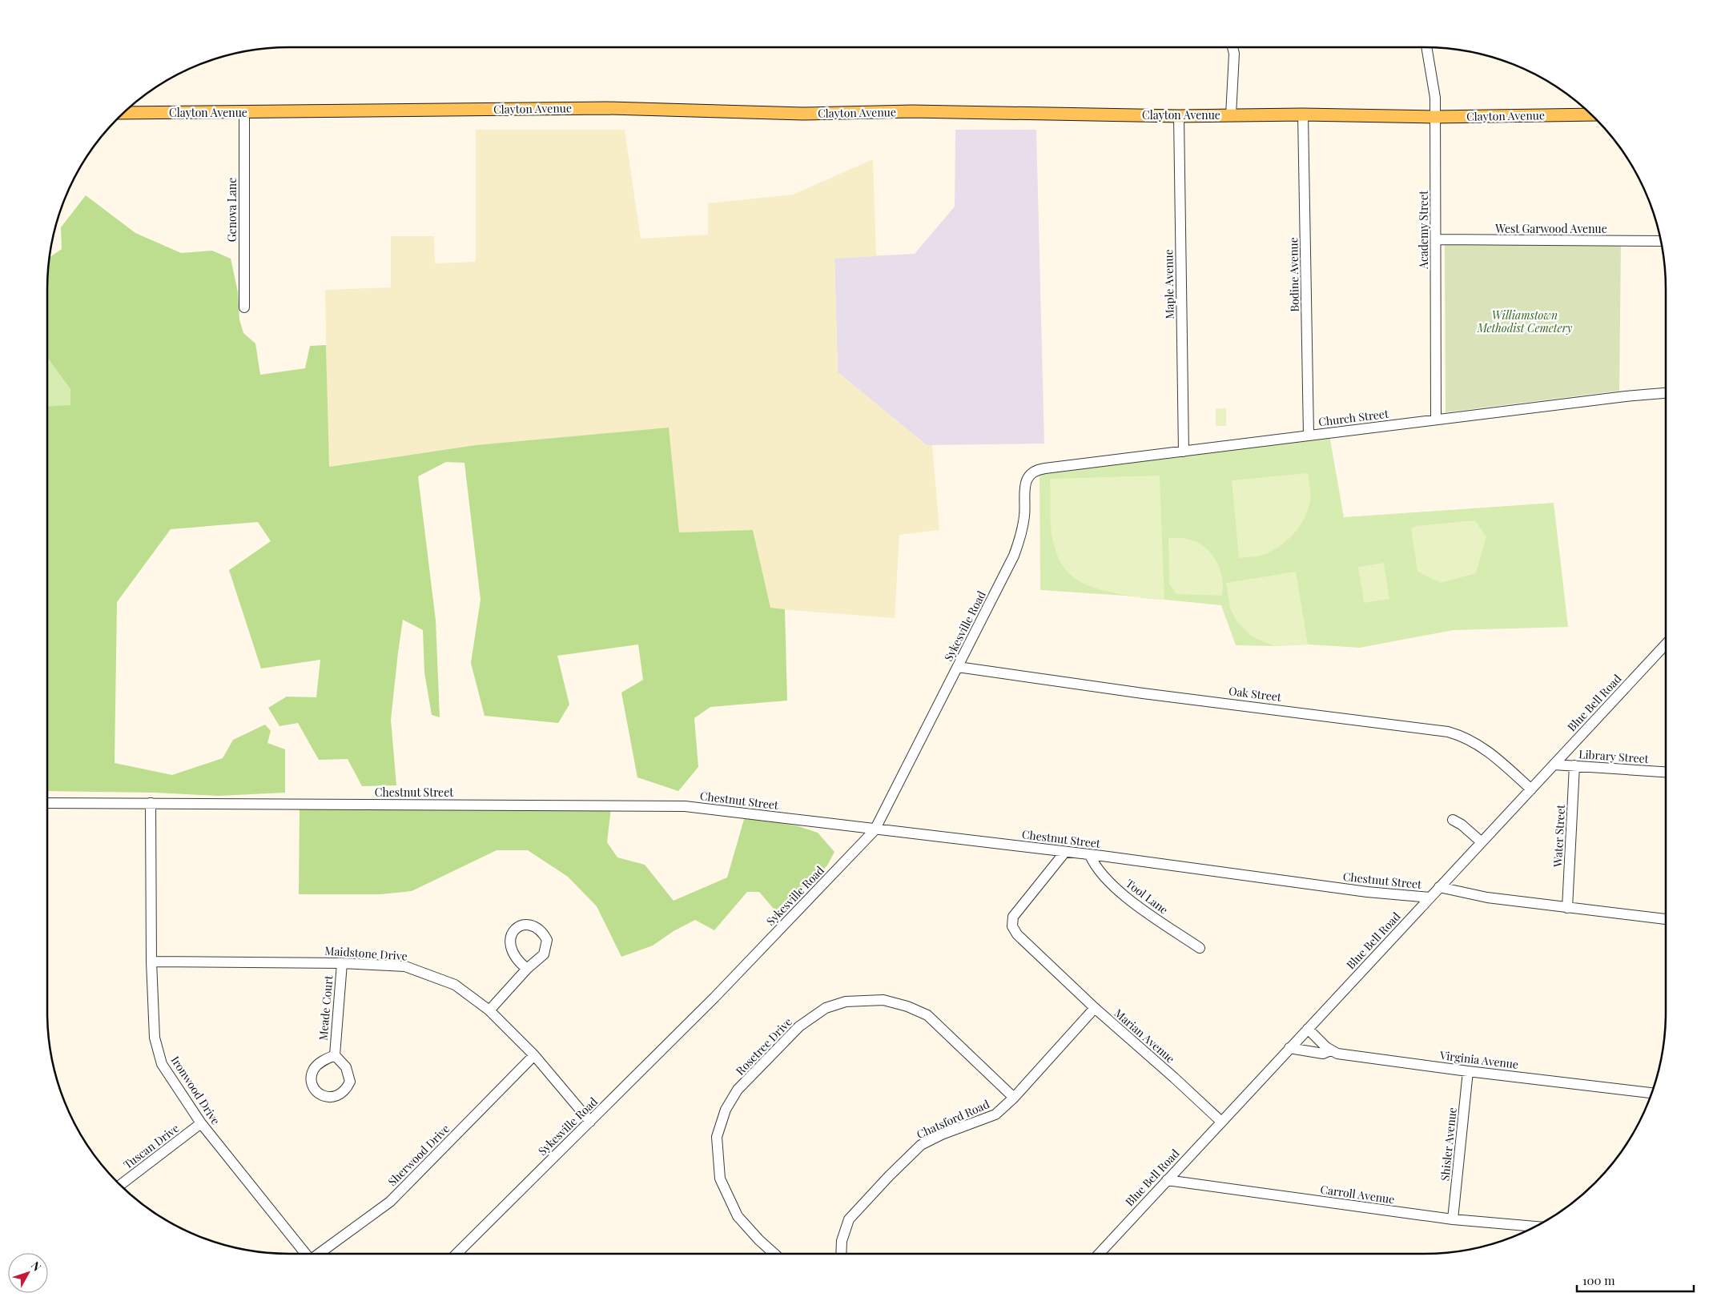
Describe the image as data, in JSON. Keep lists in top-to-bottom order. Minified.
{"streets":{"main road":["Clayton Avenue"],"street":["Genova Lane","West Garwood Avenue","Academy Street","Bodine Avenue","Maple Avenue","Church Street","Sykesville Road","Oak Street","Blue Bell Road","Library Street","Chestnut Street","Water Street","Tool Lane","Maidstone Drive","Meade Court","Marian Avenue","Rosetree Drive","Virginia Avenue","Ironwood Drive","Chatsford Road","Shisler Avenue","Tuscan Drive","Sherwood Drive","Carroll Avenue"]},"crossings":[["Clayton Avenue","Genova Lane"],["Clayton Avenue","Academy Street"],["Clayton Avenue","Bodine Avenue"],["Clayton Avenue","Maple Avenue"],["West Garwood Avenue","Academy Street"],["Academy Street","Church Street"],["Bodine Avenue","Church Street"],["Maple Avenue","Church Street"],["Church Street","Sykesville Road"],["Sykesville Road","Oak Street"],["Sykesville Road","Chestnut Street"],["Sykesville Road","Maidstone Drive"],["Oak Street","Blue Bell Road"],["Blue Bell Road","Library Street"],["Blue Bell Road","Chestnut Street"],["Blue Bell Road","Marian Avenue"],["Blue Bell Road","Carroll Avenue"],["Library Street","Water Street"],["Chestnut Street","Tool Lane"],["Chestnut Street","Marian Avenue"],["Chestnut Street","Ironwood Drive"],["Maidstone Drive","Meade Court"],["Maidstone Drive","Ironwood Drive"],["Maidstone Drive","Sherwood Drive"],["Marian Avenue","Chatsford Road"],["Rosetree Drive","Chatsford Road"],["Virginia Avenue","Shisler Avenue"],["Ironwood Drive","Tuscan Drive"],["Shisler Avenue","Carroll Avenue"]],"parks":["Williamstown Methodist Cemetery"],"scale_bar":"100 m","north":"top right"}
